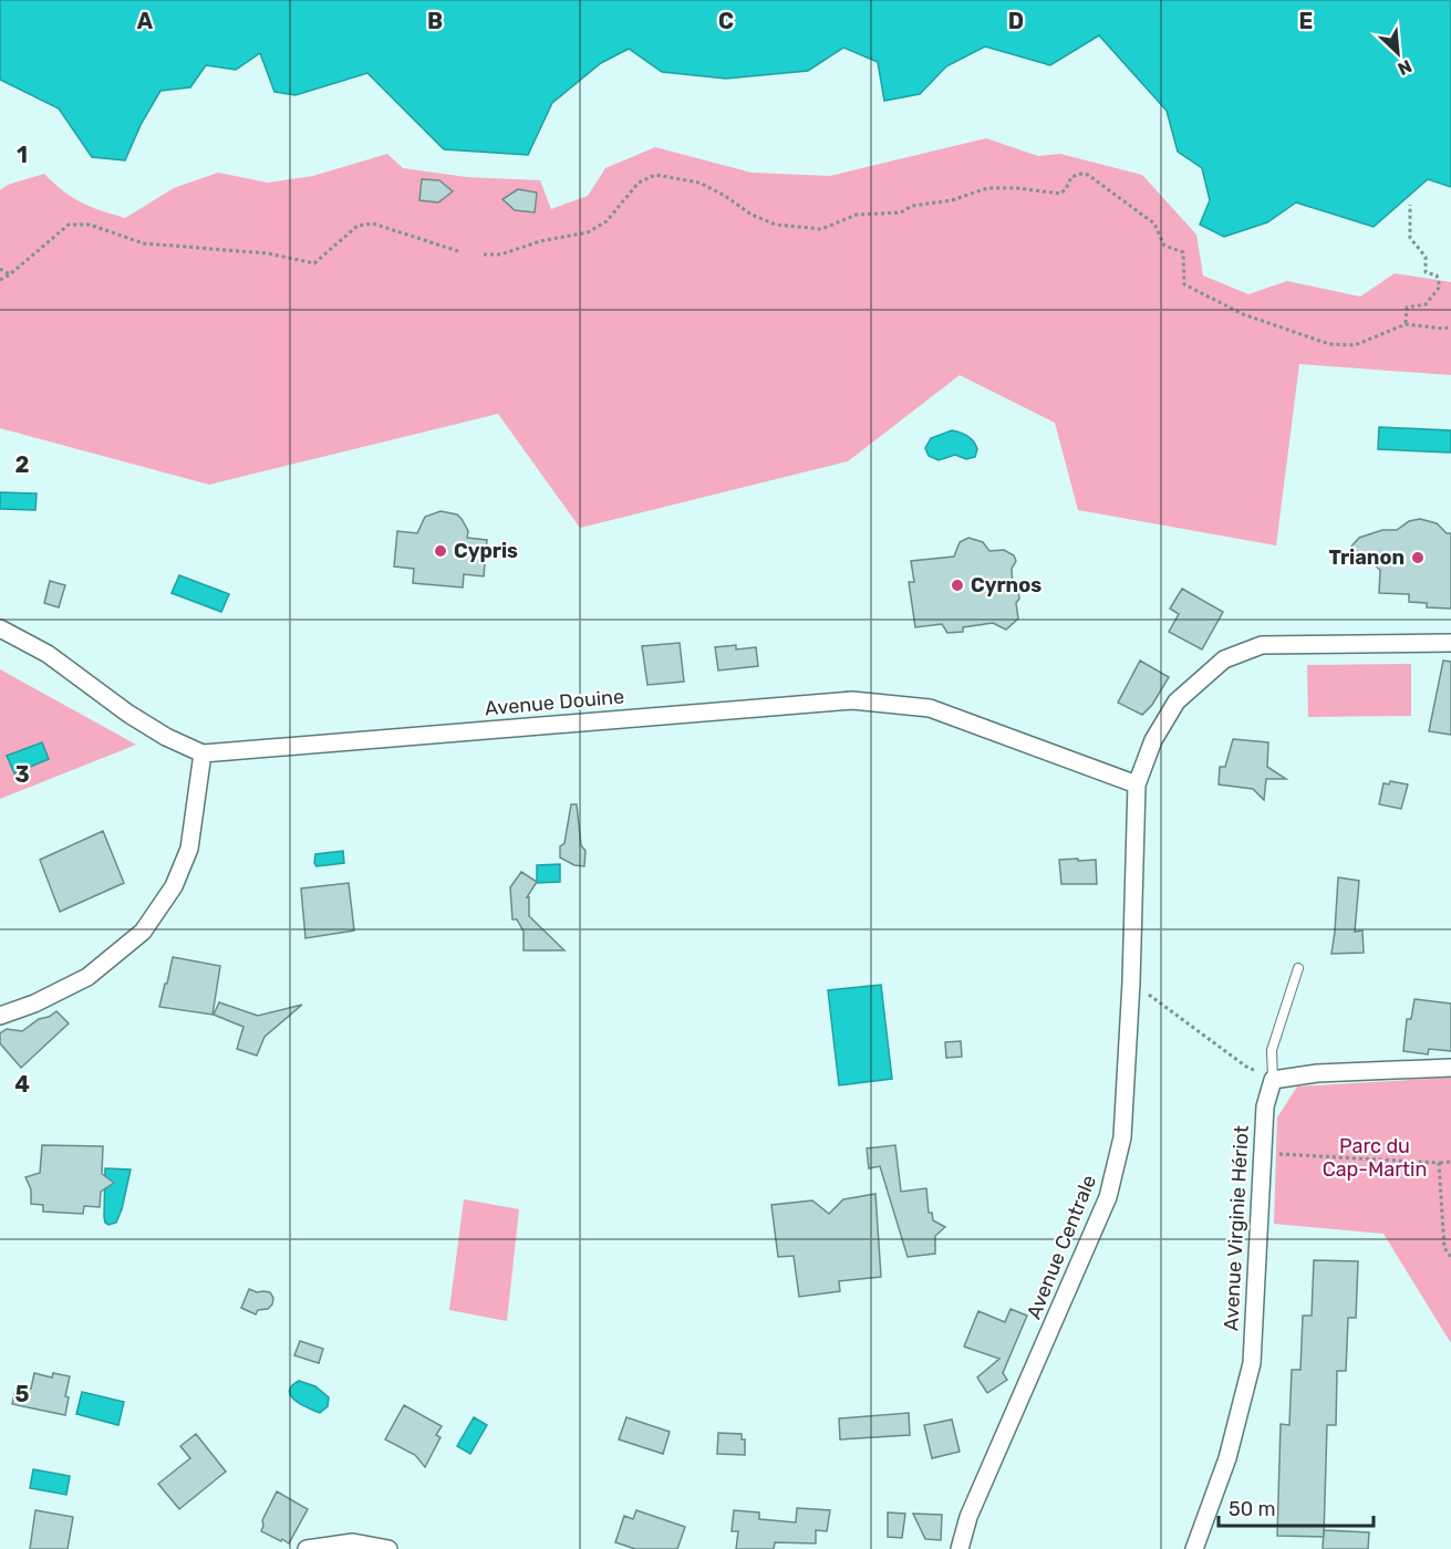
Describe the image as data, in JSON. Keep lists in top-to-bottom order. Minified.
{"streets":{"street":["Avenue Douine","Avenue Virginie Hériot","Avenue Centrale"]},"crossings":[["Avenue Douine","Avenue Centrale"]],"parks":["Parc du Cap-Martin"],"places":["Cypris","Trianon","Cyrnos"],"scale_bar":"50 m","north":"bottom right","grid":{"columns":["A","B","C","D","E"],"rows":["1","2","3","4","5"]}}
